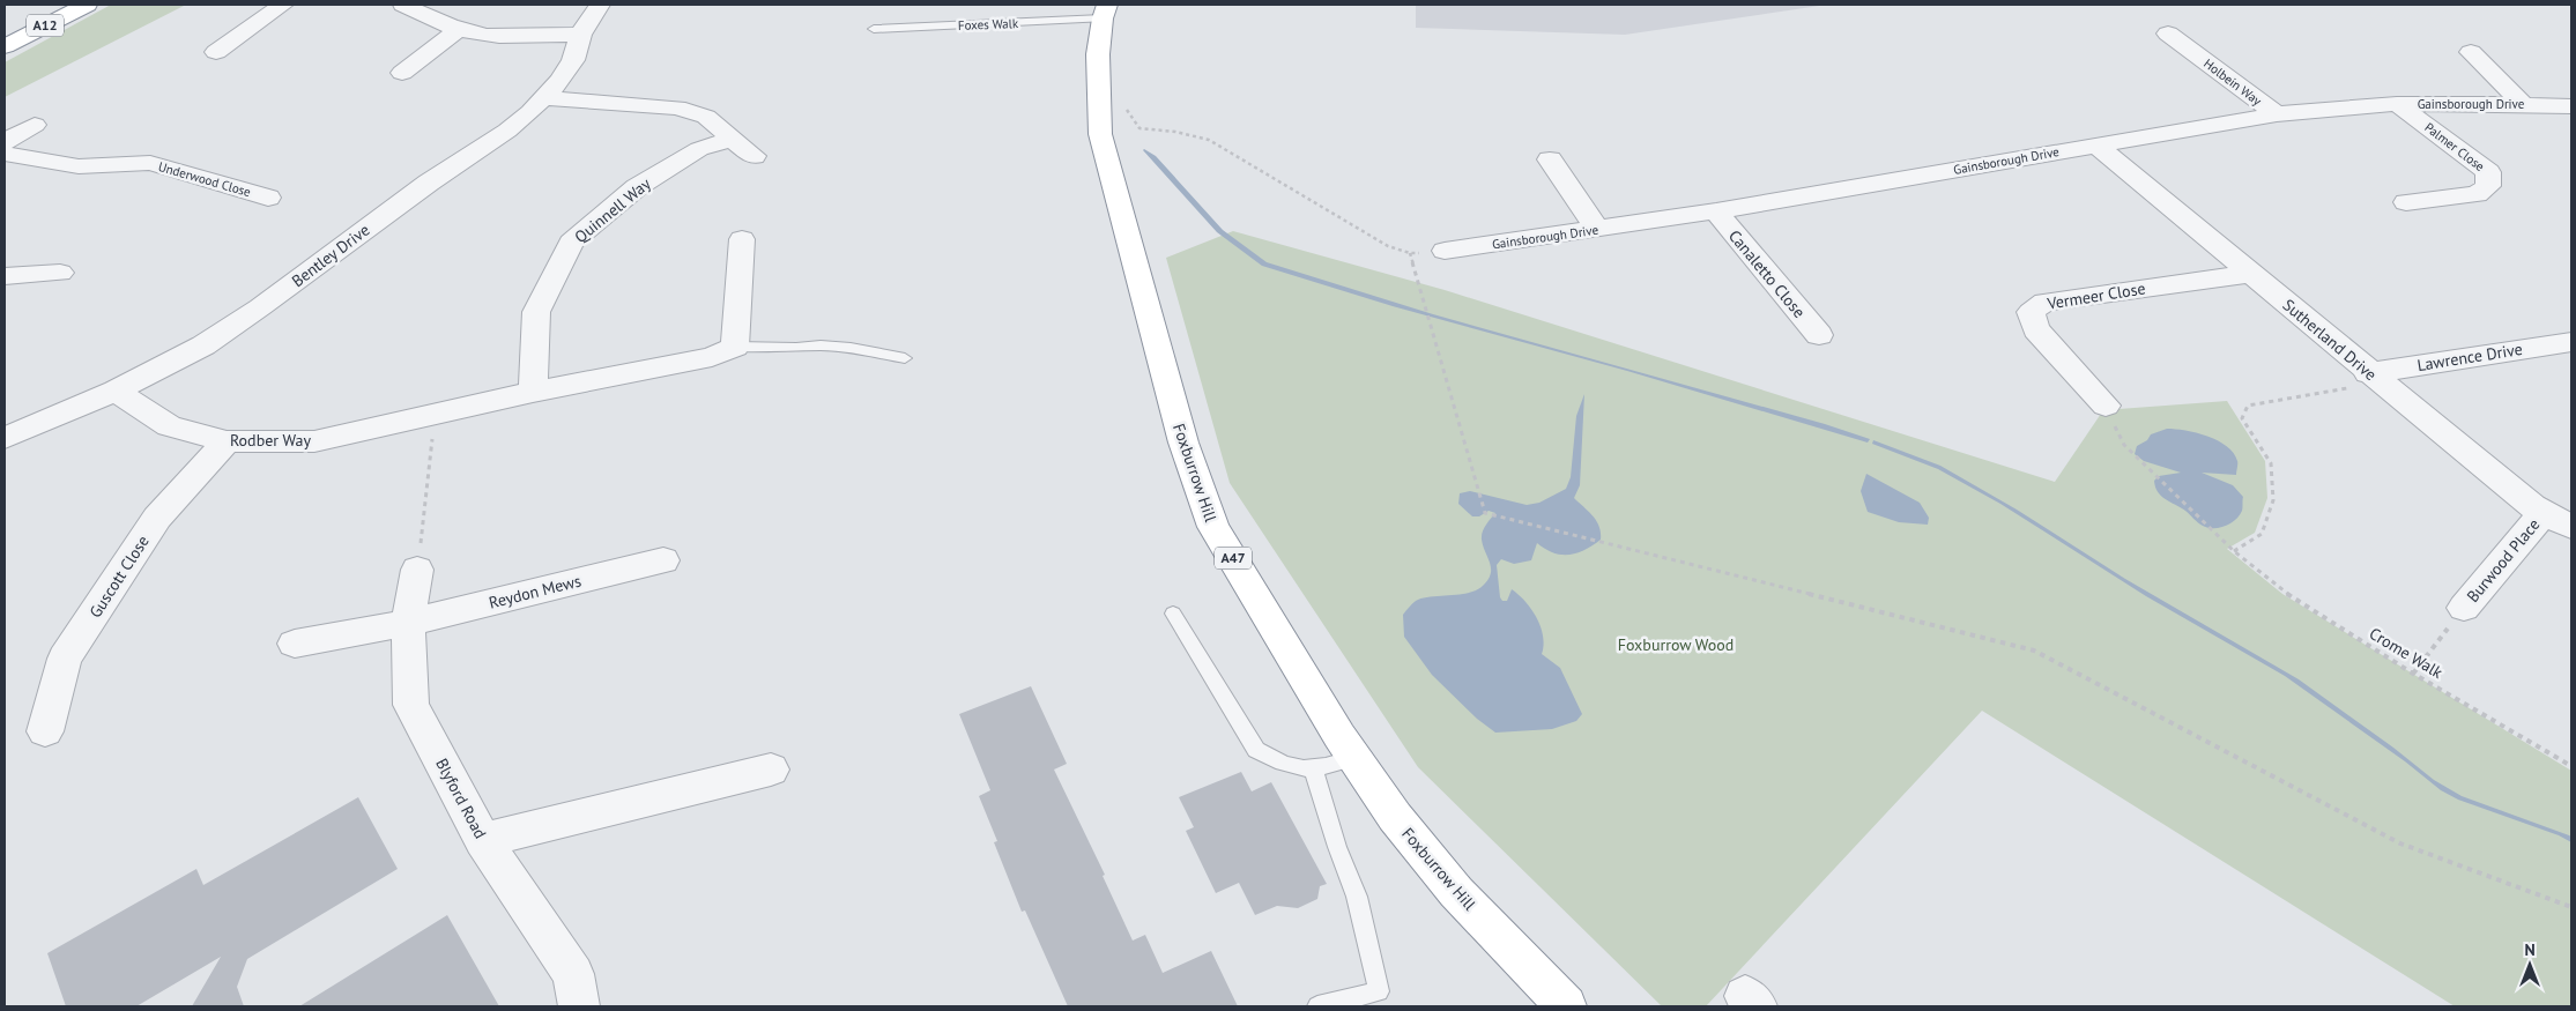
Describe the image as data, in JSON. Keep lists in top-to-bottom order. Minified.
{"streets":{"highway":["A12","Foxburrow Hill","A47"],"street":["Holbein Way","Gainsborough Drive","Palmer Close","Underwood Close","Quinnell Way","Bentley Drive","Canaletto Close","Vermeer Close","Sutherland Drive","Lawrence Drive","Rodber Way","Burwood Place","Guscott Close","Reydon Mews","Blyford Road"],"lane":["Foxes Walk"],"path":["Crome Walk"]},"crossings":[["Foxes Walk","Foxburrow Hill"],["Holbein Way","Gainsborough Drive"],["Gainsborough Drive","Palmer Close"],["Gainsborough Drive","Canaletto Close"],["Gainsborough Drive","Sutherland Drive"],["Quinnell Way","Rodber Way"],["Bentley Drive","Rodber Way"],["Vermeer Close","Sutherland Drive"],["Vermeer Close","Crome Walk"],["Sutherland Drive","Lawrence Drive"],["Sutherland Drive","Burwood Place"],["Rodber Way","Guscott Close"],["Reydon Mews","Blyford Road"]],"parks":["Foxburrow Wood"],"north":"top"}
